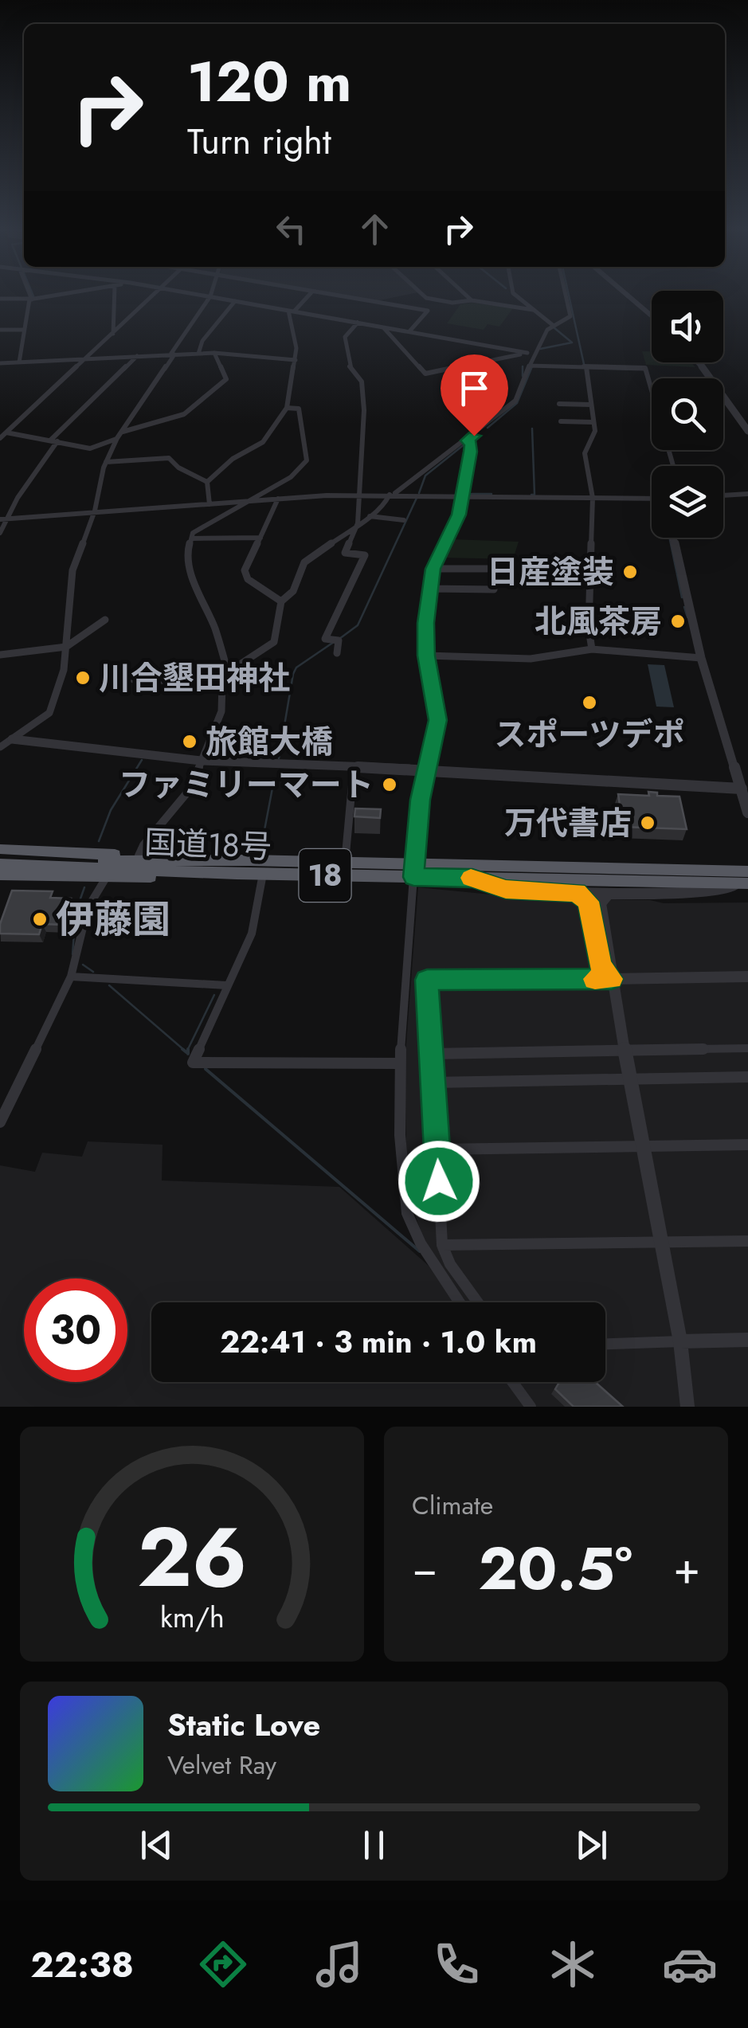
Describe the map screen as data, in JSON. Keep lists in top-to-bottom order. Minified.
{"streets":{"highway":["国道18号","18"]},"crossings":[["国道18号","18"]],"places":["日産塗装","北風茶房","川合墾田神社","スポーツデポ","旅館大橋","ファミリーマート","万代書店","伊藤園"],"page":{"turn":["120 m","Turn right"],"limit":"30","trip":"22:41 · 3 min · 1.0 km","tile":"Climate","heat":["−","20.5°","+"],"song":["Static Love","Velvet Ray"],"tabs":"22:38","gauge":["26","km/h"]}}
